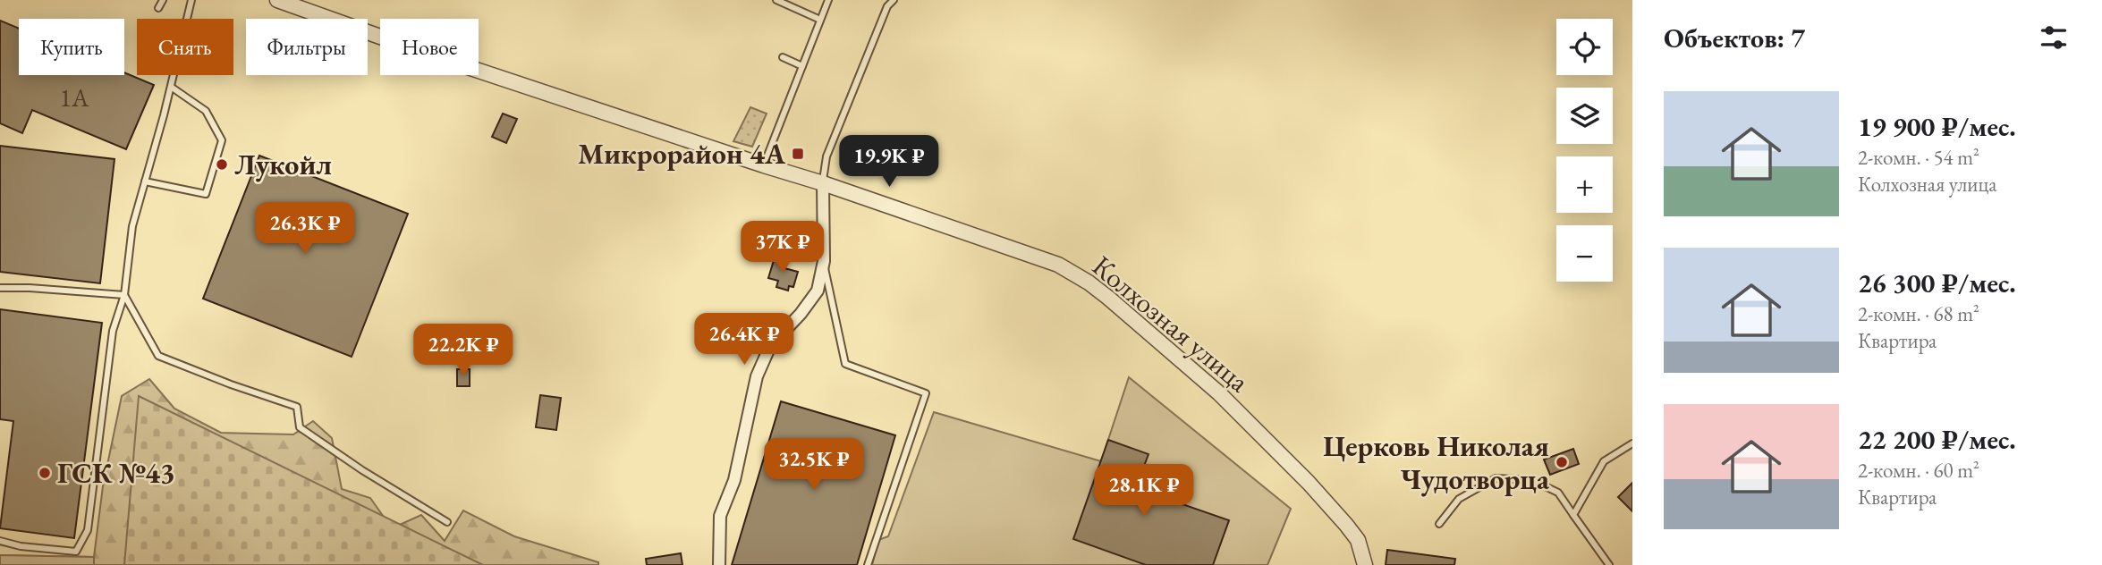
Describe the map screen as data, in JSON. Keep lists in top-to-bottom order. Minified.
{"streets":{"street":["Колхозная улица"]},"places":{"transit":["Микрорайон 4А"],"other":["Лукойл","Церковь Николая Чудотворца","ГСК №43"]},"house_numbers":["1А"],"page":{"heading":"Объектов: 7","map_buttons":["+","−"],"chip":["Купить","Снять","Фильтры","Новое"],"list":[{"name":"19 900 ₽/мес.","note":"2-комн. · 54 m² · Колхозная улица"},{"name":"26 300 ₽/мес.","note":"2-комн. · 68 m² · Квартира"},{"name":"22 200 ₽/мес.","note":"2-комн. · 60 m² · Квартира"}],"price":["19.9K ₽","26.3K ₽","37K ₽","26.4K ₽","22.2K ₽","32.5K ₽","28.1K ₽"]}}
